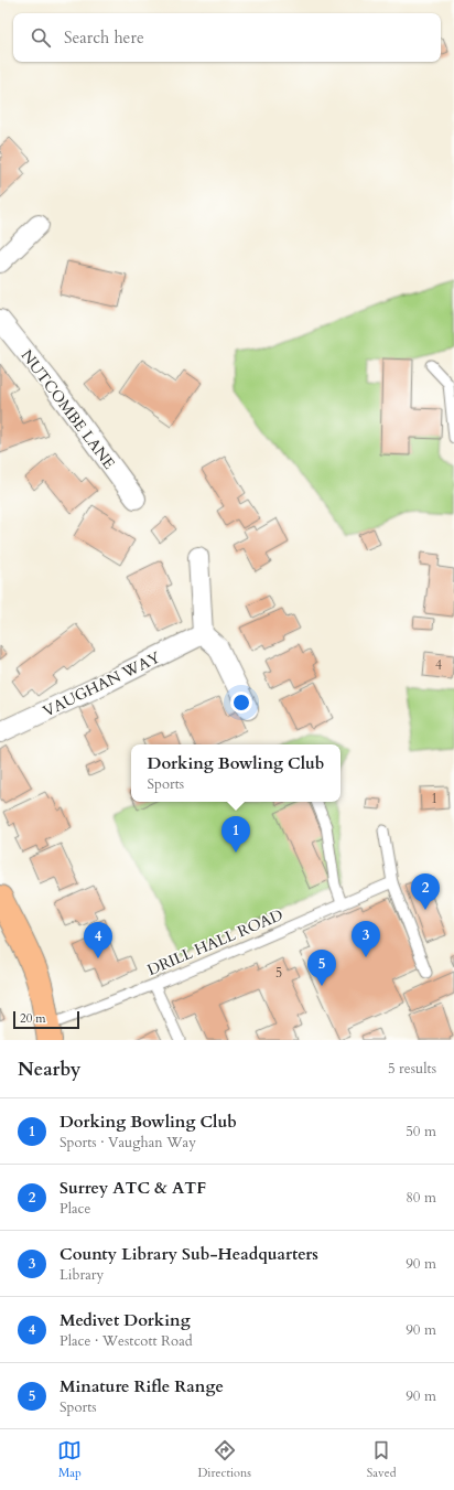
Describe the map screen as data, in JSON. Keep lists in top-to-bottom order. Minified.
{"streets":{"street":["NUTCOMBE LANE","VAUGHAN WAY"],"lane":["DRILL HALL ROAD"]},"house_numbers":["4","1","5"],"scale_bar":"20 m","page":{"search":"Search here","popup":["Dorking Bowling Club","Sports"],"pins":["1","2","3","4","5"],"scale":"20 m","heading":["Nearby","5 results"],"list":[{"mark":"1","name":"Dorking Bowling Club","note":"Sports · Vaughan Way","value":"50 m"},{"mark":"2","name":"Surrey ATC & ATF","note":"Place","value":"80 m"},{"mark":"3","name":"County Library Sub-Headquarters","note":"Library","value":"90 m"},{"mark":"4","name":"Medivet Dorking","note":"Place · Westcott Road","value":"90 m"},{"mark":"5","name":"Minature Rifle Range","note":"Sports","value":"90 m"}],"nav":["Map","Directions","Saved"]}}
